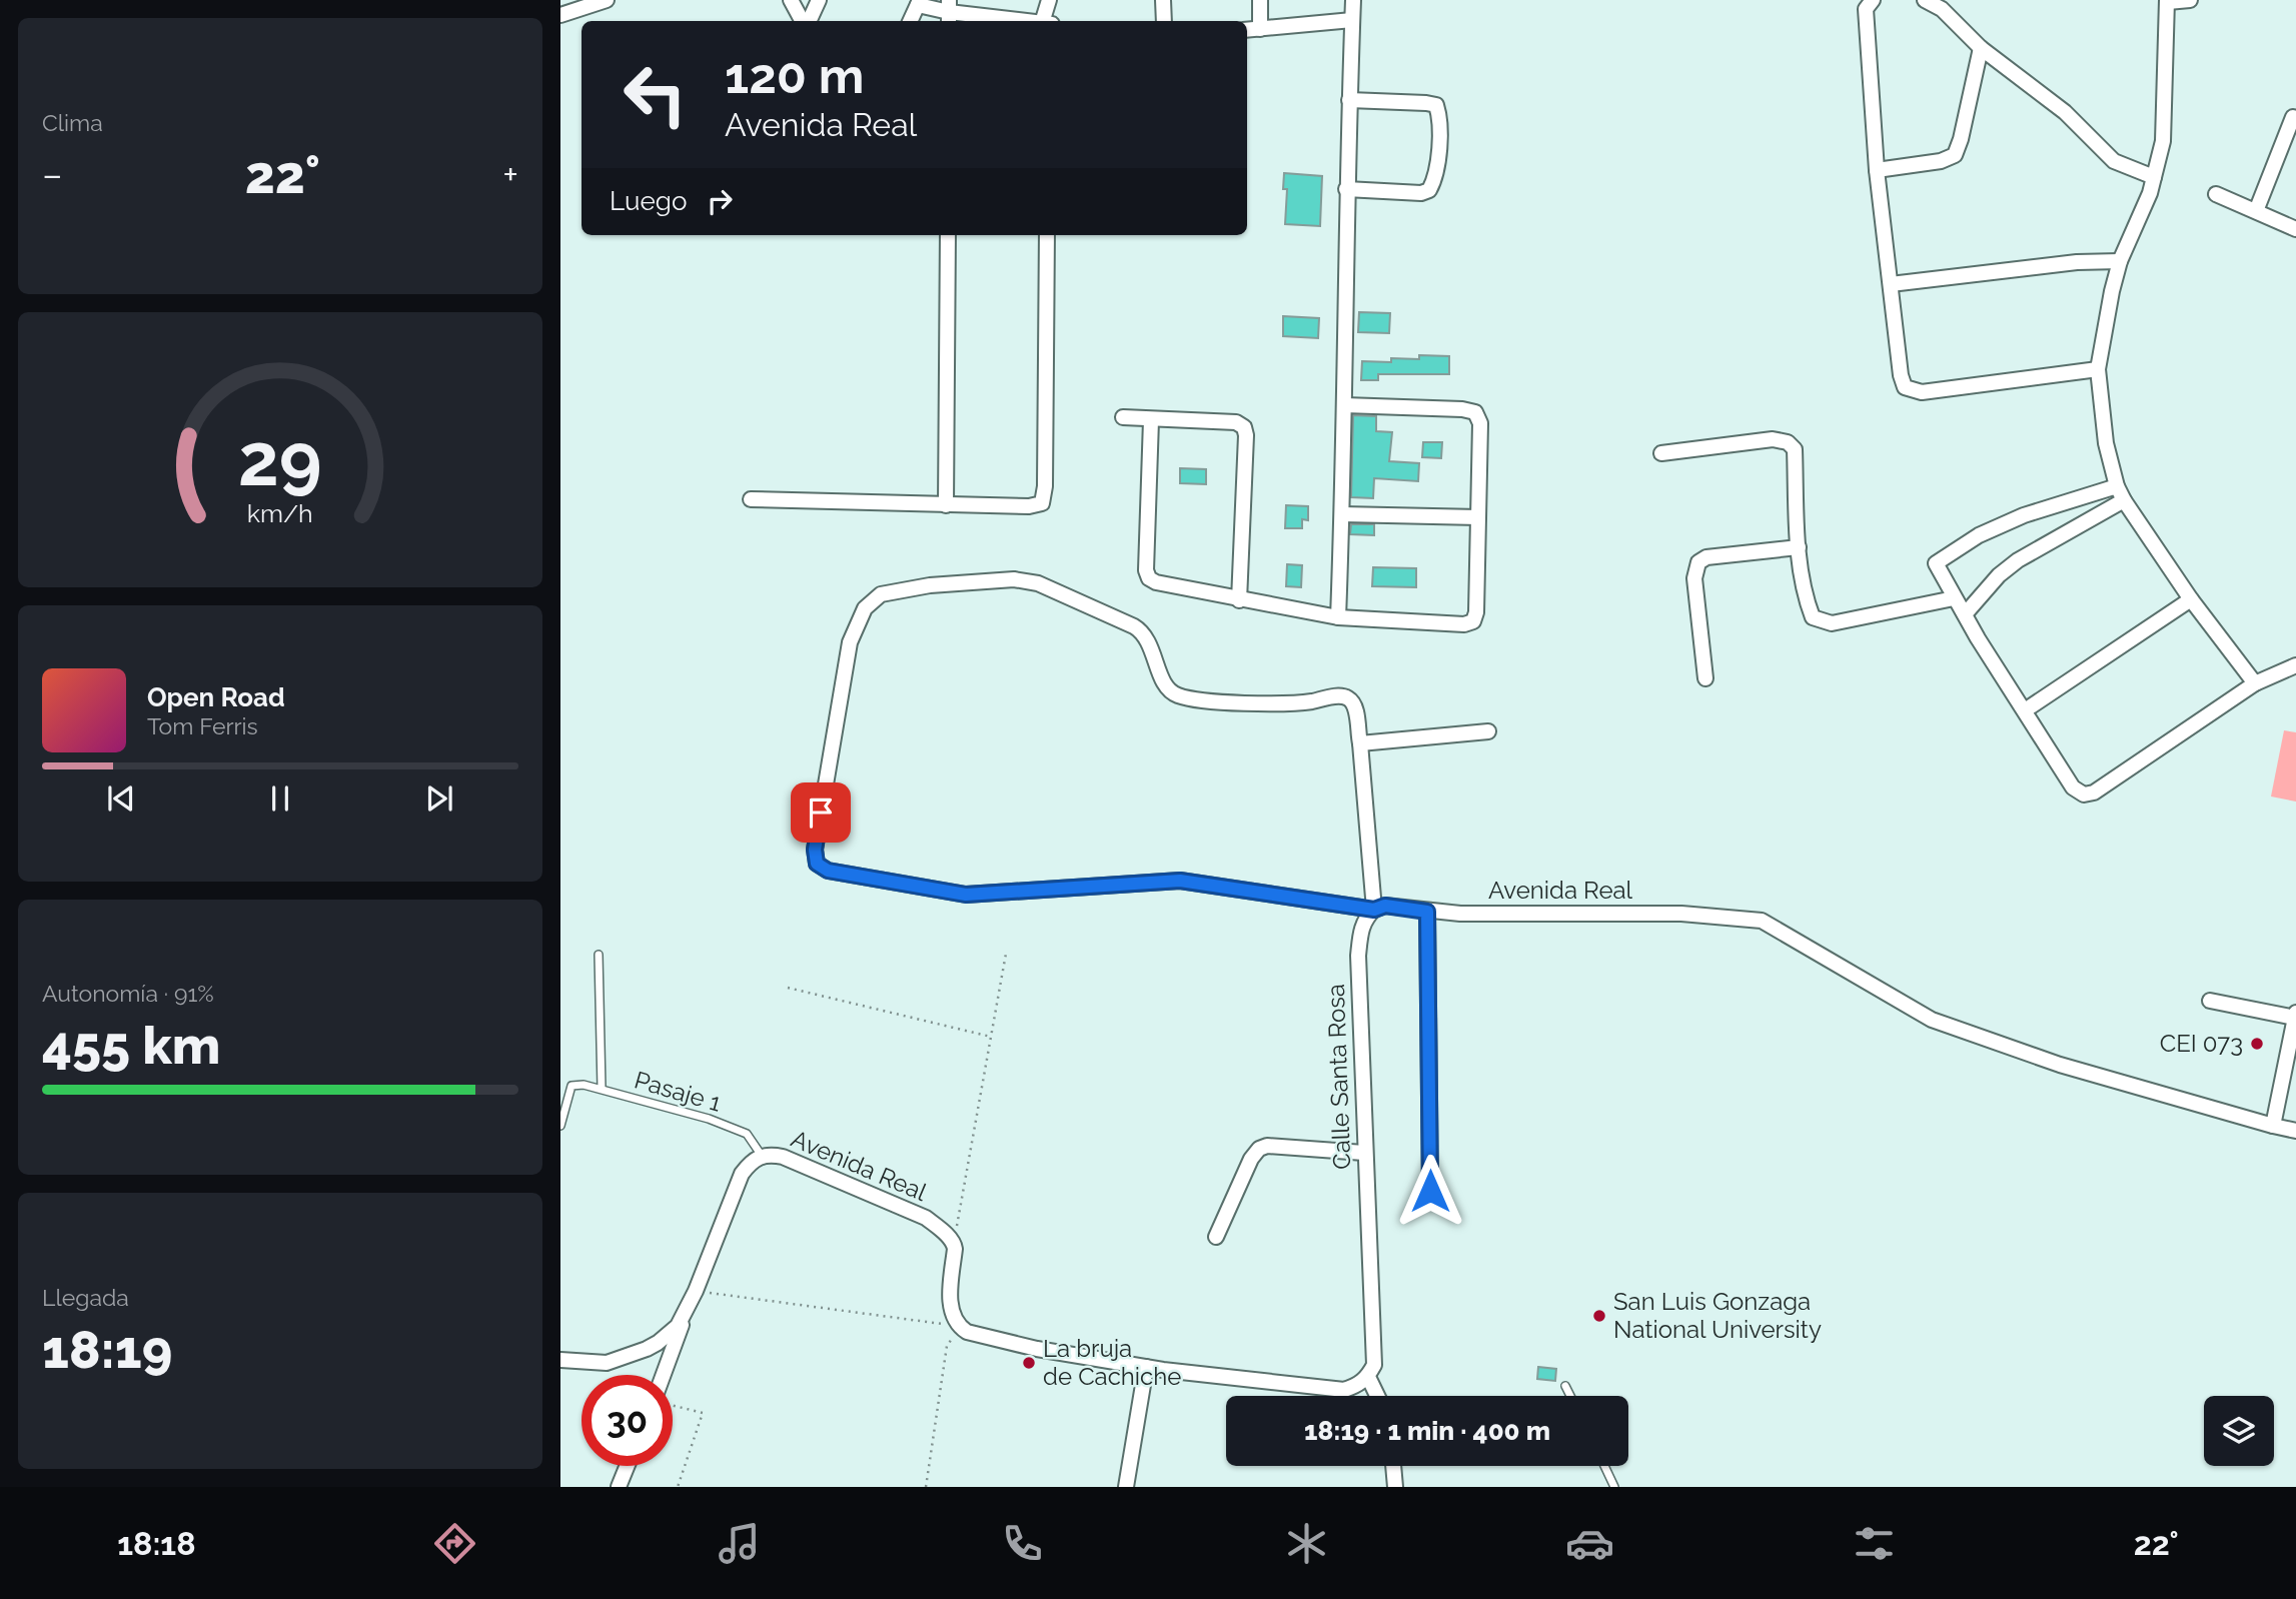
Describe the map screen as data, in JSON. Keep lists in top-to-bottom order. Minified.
{"streets":{"street":["Avenida Real","Calle Santa Rosa"],"lane":["Pasaje 1"]},"crossings":[["Avenida Real","Calle Santa Rosa"],["Avenida Real","Pasaje 1"]],"places":["CEI 073","San Luis Gonzaga National University","La bruja de Cachiche"],"page":{"tile":["Clima",["Autonomía · 91%","455 km"],["Llegada","18:19"]],"turn":["120 m","Avenida Real"],"heat":["−","22°","+"],"then":"Luego","song":["Open Road","Tom Ferris"],"limit":"30","trip":"18:19 · 1 min · 400 m","tabs":["18:18","22°"],"gauge":["29","km/h"]}}
